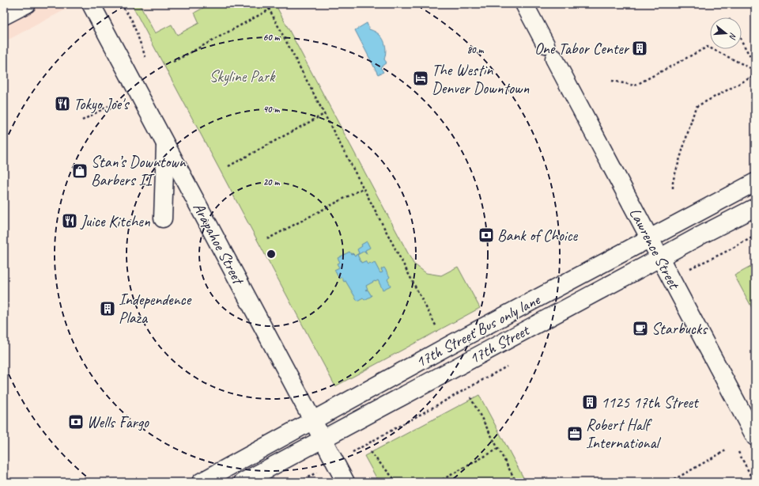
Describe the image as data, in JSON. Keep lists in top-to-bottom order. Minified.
{"streets":{"street":["Arapahoe Street","Lawrence Street","17th Street Bus only lane","17th Street"]},"crossings":[["Arapahoe Street","17th Street Bus only lane"],["Arapahoe Street","17th Street"],["Lawrence Street","17th Street Bus only lane"],["Lawrence Street","17th Street"]],"parks":["Skyline Park"],"places":{"building":["One Tabor Center","Independence Plaza","1125 17th Street"],"hotel":["The Westin Denver Downtown"],"restaurant":["Tokyo Joe's","Juice Kitchen"],"shop":["Stan’s Downtown Barbers II"],"bank":["Bank of Choice","Wells Fargo"],"cafe":["Starbucks"],"office":["Robert Half International"]},"north":"right","rings":["60 m","80 m","40 m","20 m"]}
